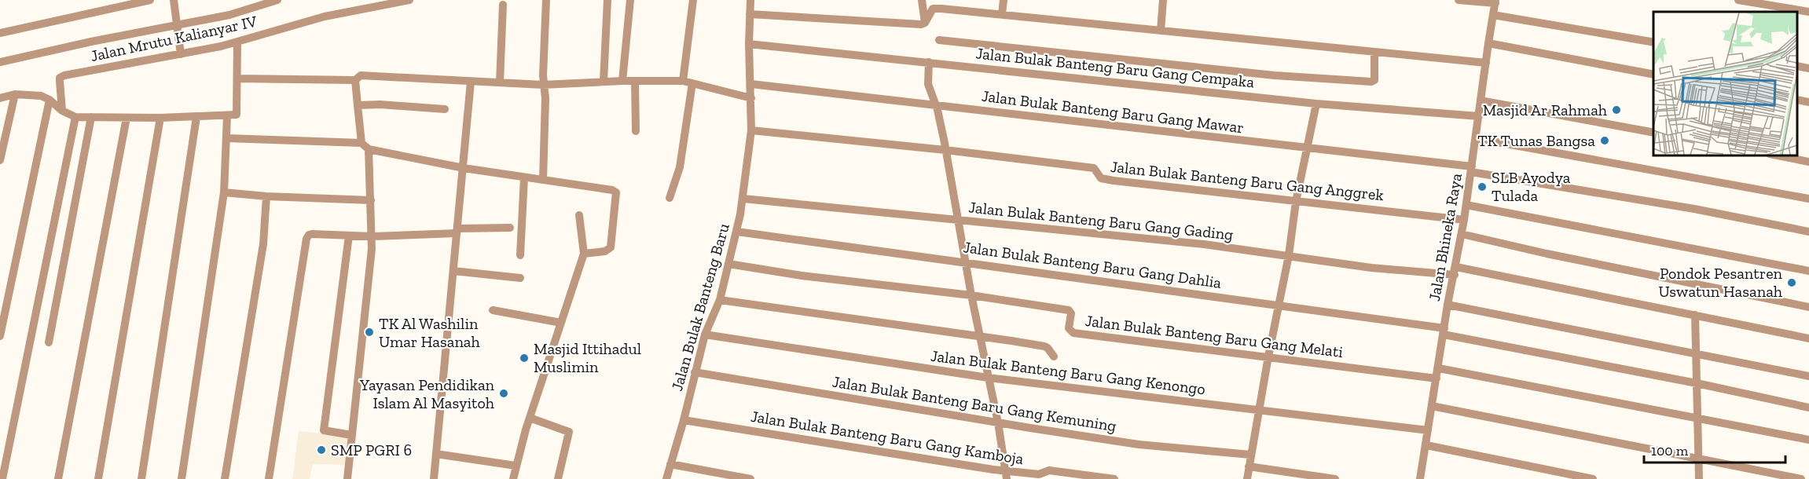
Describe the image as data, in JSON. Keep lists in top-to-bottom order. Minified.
{"streets":{"street":["Jalan Mrutu Kalianyar IV","Jalan Bulak Banteng Baru Gang Cempaka","Jalan Bulak Banteng Baru Gang Mawar","Jalan Bulak Banteng Baru Gang Anggrek","Jalan Bulak Banteng Baru Gang Gading","Jalan Bhineka Raya","Jalan Bulak Banteng Baru Gang Dahlia","Jalan Bulak Banteng Baru","Jalan Bulak Banteng Baru Gang Melati","Jalan Bulak Banteng Baru Gang Kenongo","Jalan Bulak Banteng Baru Gang Kemuning","Jalan Bulak Banteng Baru Gang Kamboja"]},"crossings":[["Jalan Bulak Banteng Baru Gang Cempaka","Jalan Bhineka Raya"],["Jalan Bulak Banteng Baru Gang Cempaka","Jalan Bulak Banteng Baru"],["Jalan Bulak Banteng Baru Gang Mawar","Jalan Bhineka Raya"],["Jalan Bulak Banteng Baru Gang Mawar","Jalan Bulak Banteng Baru"],["Jalan Bulak Banteng Baru Gang Anggrek","Jalan Bhineka Raya"],["Jalan Bulak Banteng Baru Gang Anggrek","Jalan Bulak Banteng Baru"],["Jalan Bulak Banteng Baru Gang Gading","Jalan Bhineka Raya"],["Jalan Bulak Banteng Baru Gang Gading","Jalan Bulak Banteng Baru"],["Jalan Bhineka Raya","Jalan Bulak Banteng Baru Gang Dahlia"],["Jalan Bhineka Raya","Jalan Bulak Banteng Baru Gang Melati"],["Jalan Bhineka Raya","Jalan Bulak Banteng Baru Gang Kenongo"],["Jalan Bulak Banteng Baru Gang Dahlia","Jalan Bulak Banteng Baru"],["Jalan Bulak Banteng Baru","Jalan Bulak Banteng Baru Gang Melati"],["Jalan Bulak Banteng Baru","Jalan Bulak Banteng Baru Gang Kenongo"],["Jalan Bulak Banteng Baru","Jalan Bulak Banteng Baru Gang Kemuning"],["Jalan Bulak Banteng Baru","Jalan Bulak Banteng Baru Gang Kamboja"]],"places":["Masjid Ar Rahmah","TK Tunas Bangsa","SLB Ayodya Tulada","Pondok Pesantren Uswatun Hasanah","TK Al Washilin Umar Hasanah","Masjid Ittihadul Muslimin","Yayasan Pendidikan Islam Al Masyitoh","SMP PGRI 6"],"scale_bar":"100 m"}
